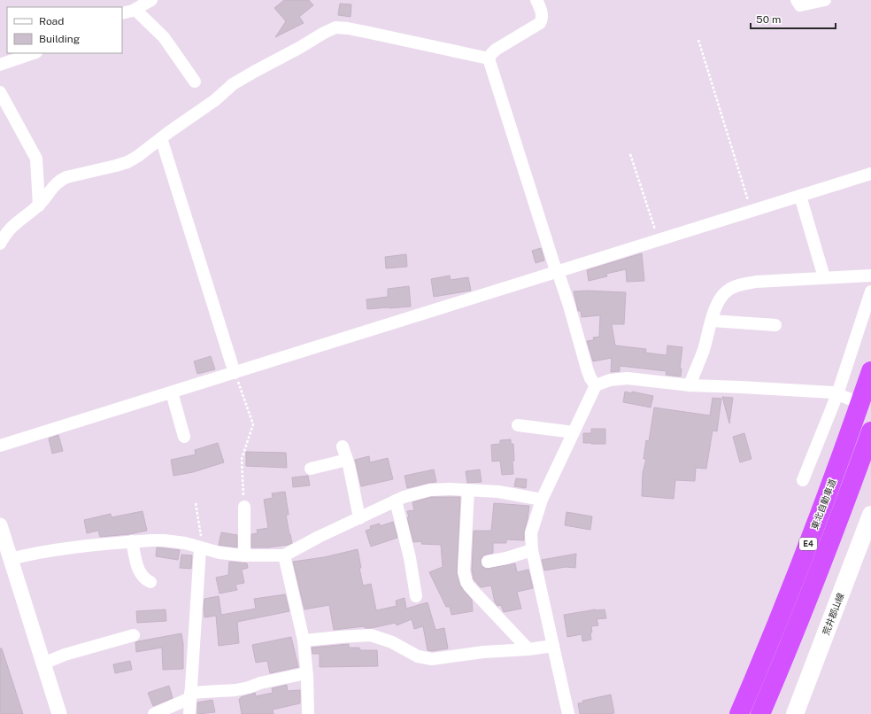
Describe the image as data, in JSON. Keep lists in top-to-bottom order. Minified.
{"streets":{"highway":["東北自動車道","E4"],"main road":["荒井郡山線"]},"legend":["Road","Building"],"scale_bar":"50 m"}
